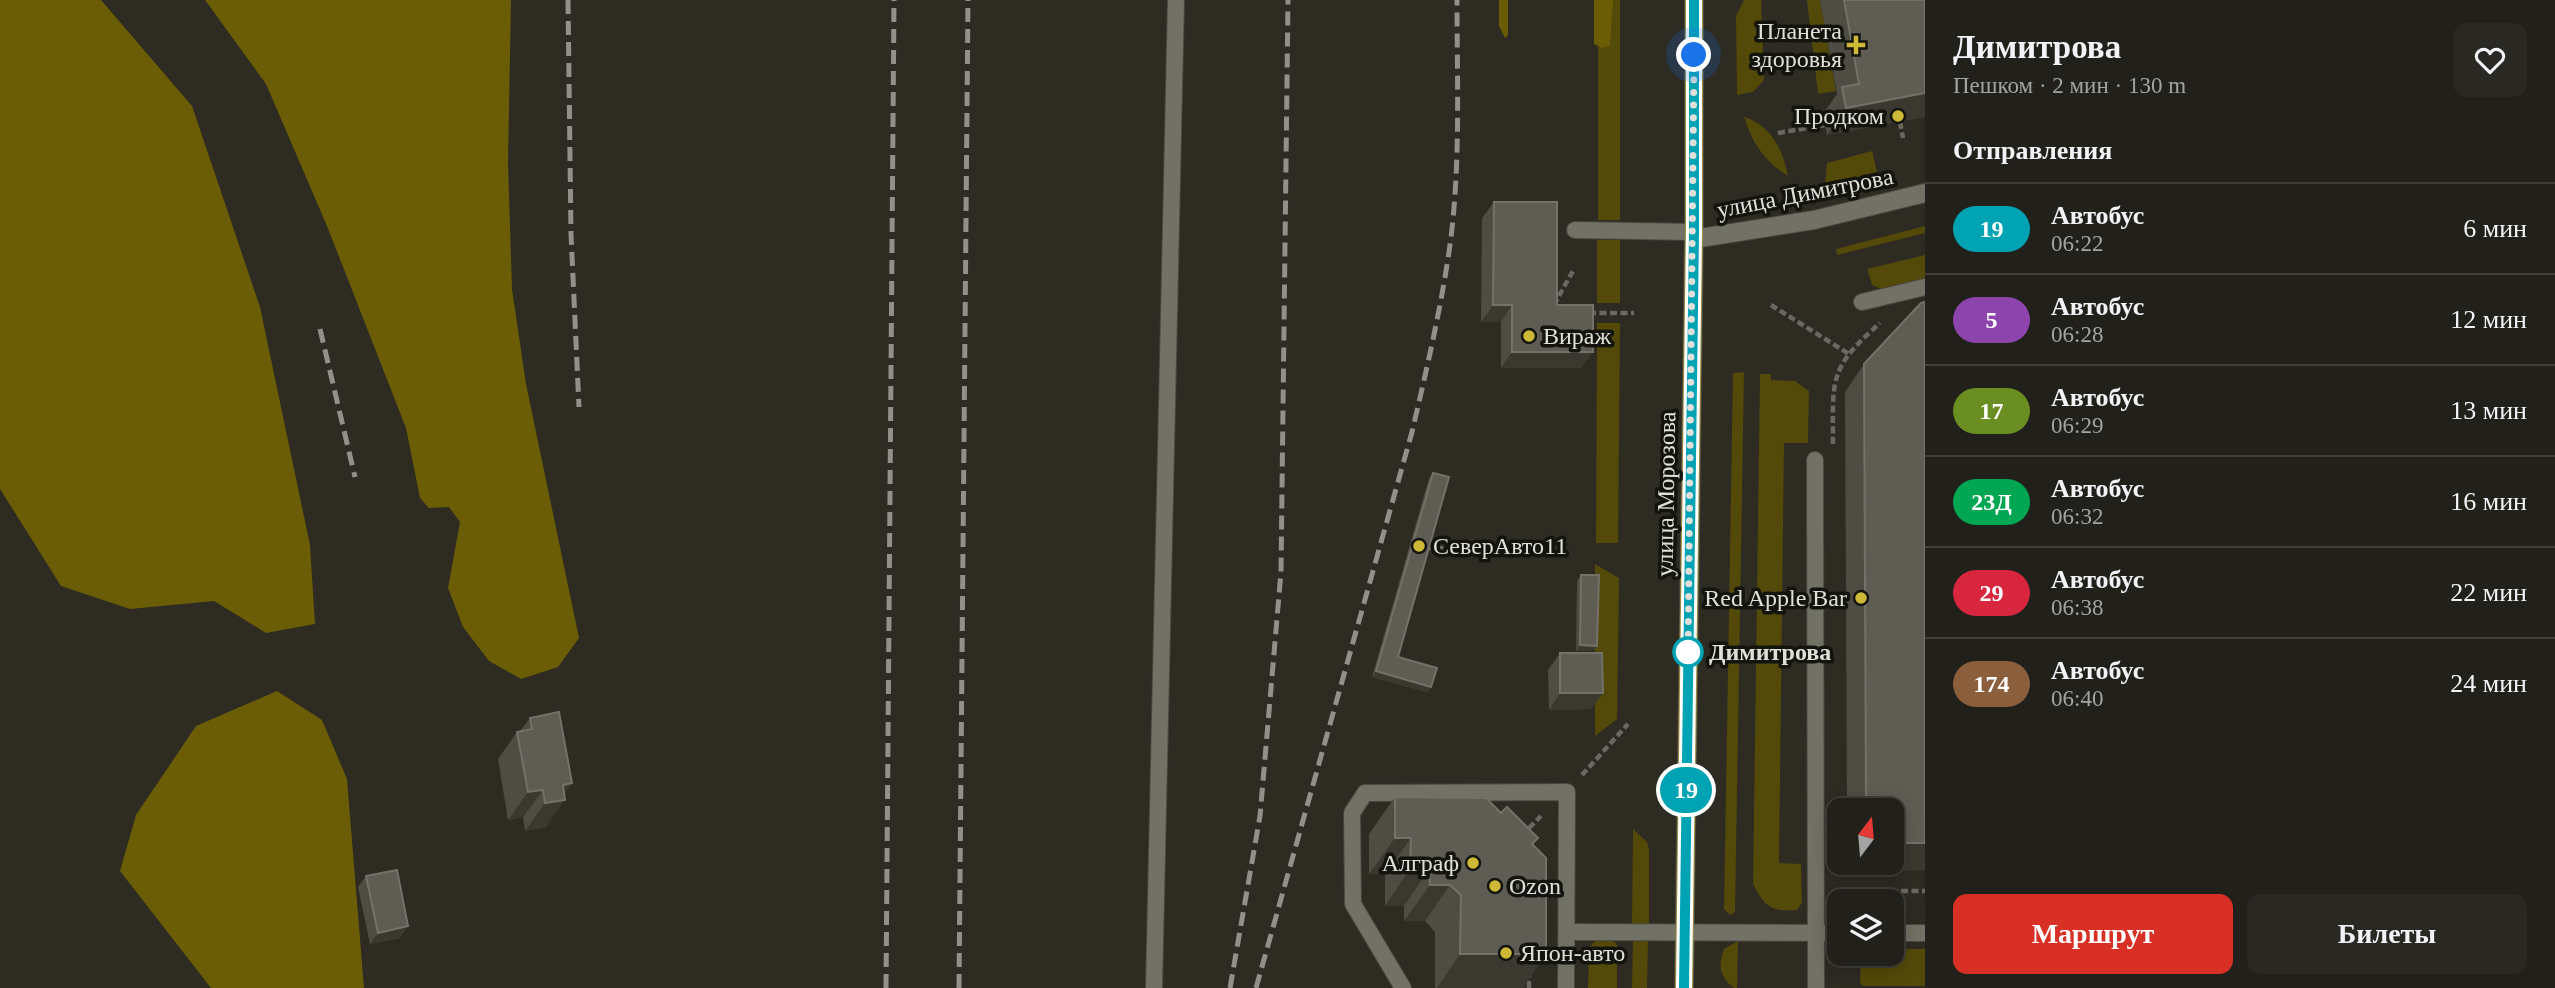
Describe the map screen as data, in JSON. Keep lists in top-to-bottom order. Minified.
{"streets":{"main road":["улица Морозова"],"street":["улица Димитрова"]},"crossings":[["улица Димитрова","улица Морозова"]],"places":{"health":["Планета здоровья"],"other":["Продком","Вираж","СеверАвто11","Red Apple Bar","Димитрова","Алграф","Ozon","Япон-авто"]},"lines":["bus line 19"],"north":"top","page":{"on_map":"19","heading":[["Димитрова","Пешком · 2 мин · 130 m"],"Отправления"],"list":[{"mark":"19","name":"Автобус","note":"06:22","value":"6 мин"},{"mark":"5","name":"Автобус","note":"06:28","value":"12 мин"},{"mark":"17","name":"Автобус","note":"06:29","value":"13 мин"},{"mark":"23Д","name":"Автобус","note":"06:32","value":"16 мин"},{"mark":"29","name":"Автобус","note":"06:38","value":"22 мин"},{"mark":"174","name":"Автобус","note":"06:40","value":"24 мин"}],"buttons":["Маршрут","Билеты"]}}
